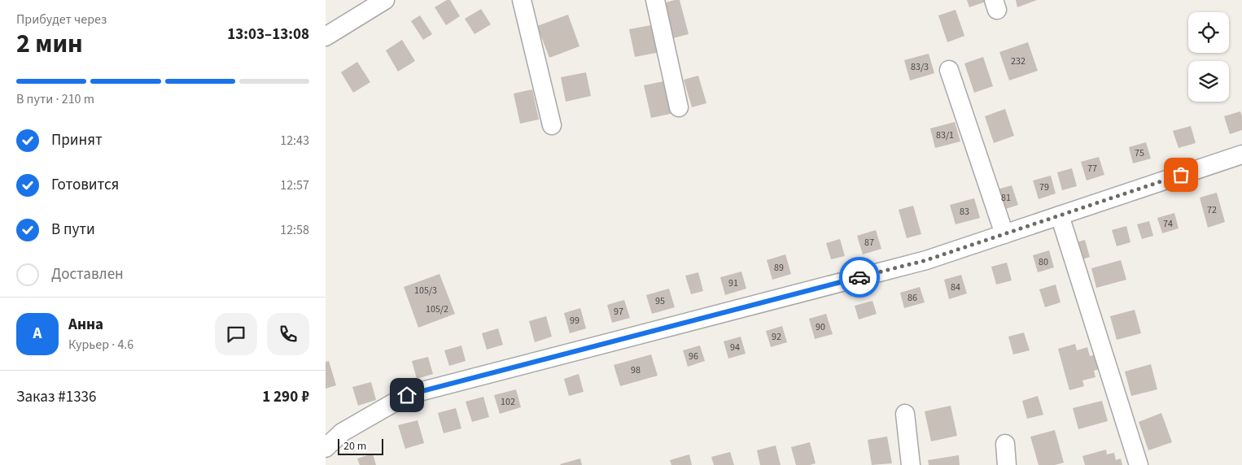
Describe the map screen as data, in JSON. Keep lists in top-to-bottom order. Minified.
{"house_numbers":["232","83/3","83/1","75","77","79","81","72","83","74","87","80","89","91","84","105/3","86","95","105/2","97","99","90","92","94","96","98","102"],"scale_bar":"20 m","page":{"heading":["2 мин","Прибудет через","13:03–13:08"],"panel":["Анна","Курьер · 4.6","Заказ #1336","1 290 ₽"],"bar":"В пути · 210 m","list":[["Принят","12:43"],["Готовится","12:57"],["В пути","12:58"],"Доставлен"],"round":"А","scale":"20 m"}}
